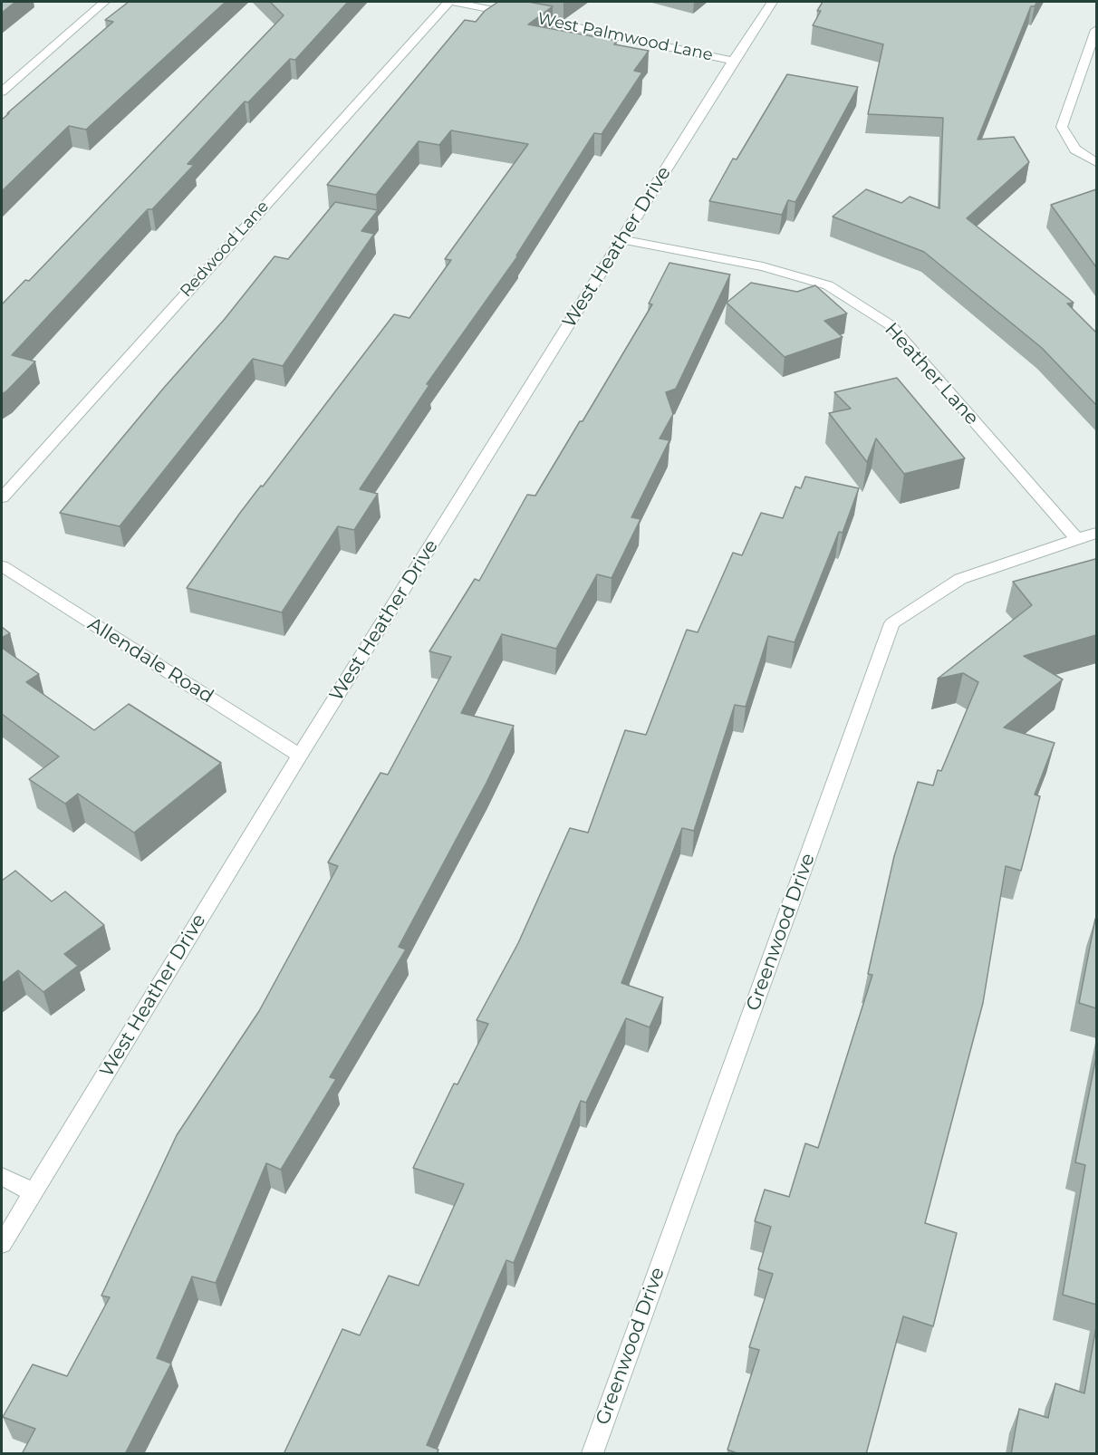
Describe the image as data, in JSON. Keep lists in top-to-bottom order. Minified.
{"streets":{"street":["West Palmwood Lane","West Heather Drive","Redwood Lane","Heather Lane","Allendale Road","Greenwood Drive"]},"crossings":[["West Palmwood Lane","West Heather Drive"],["West Heather Drive","Heather Lane"],["West Heather Drive","Allendale Road"],["Heather Lane","Greenwood Drive"]]}
